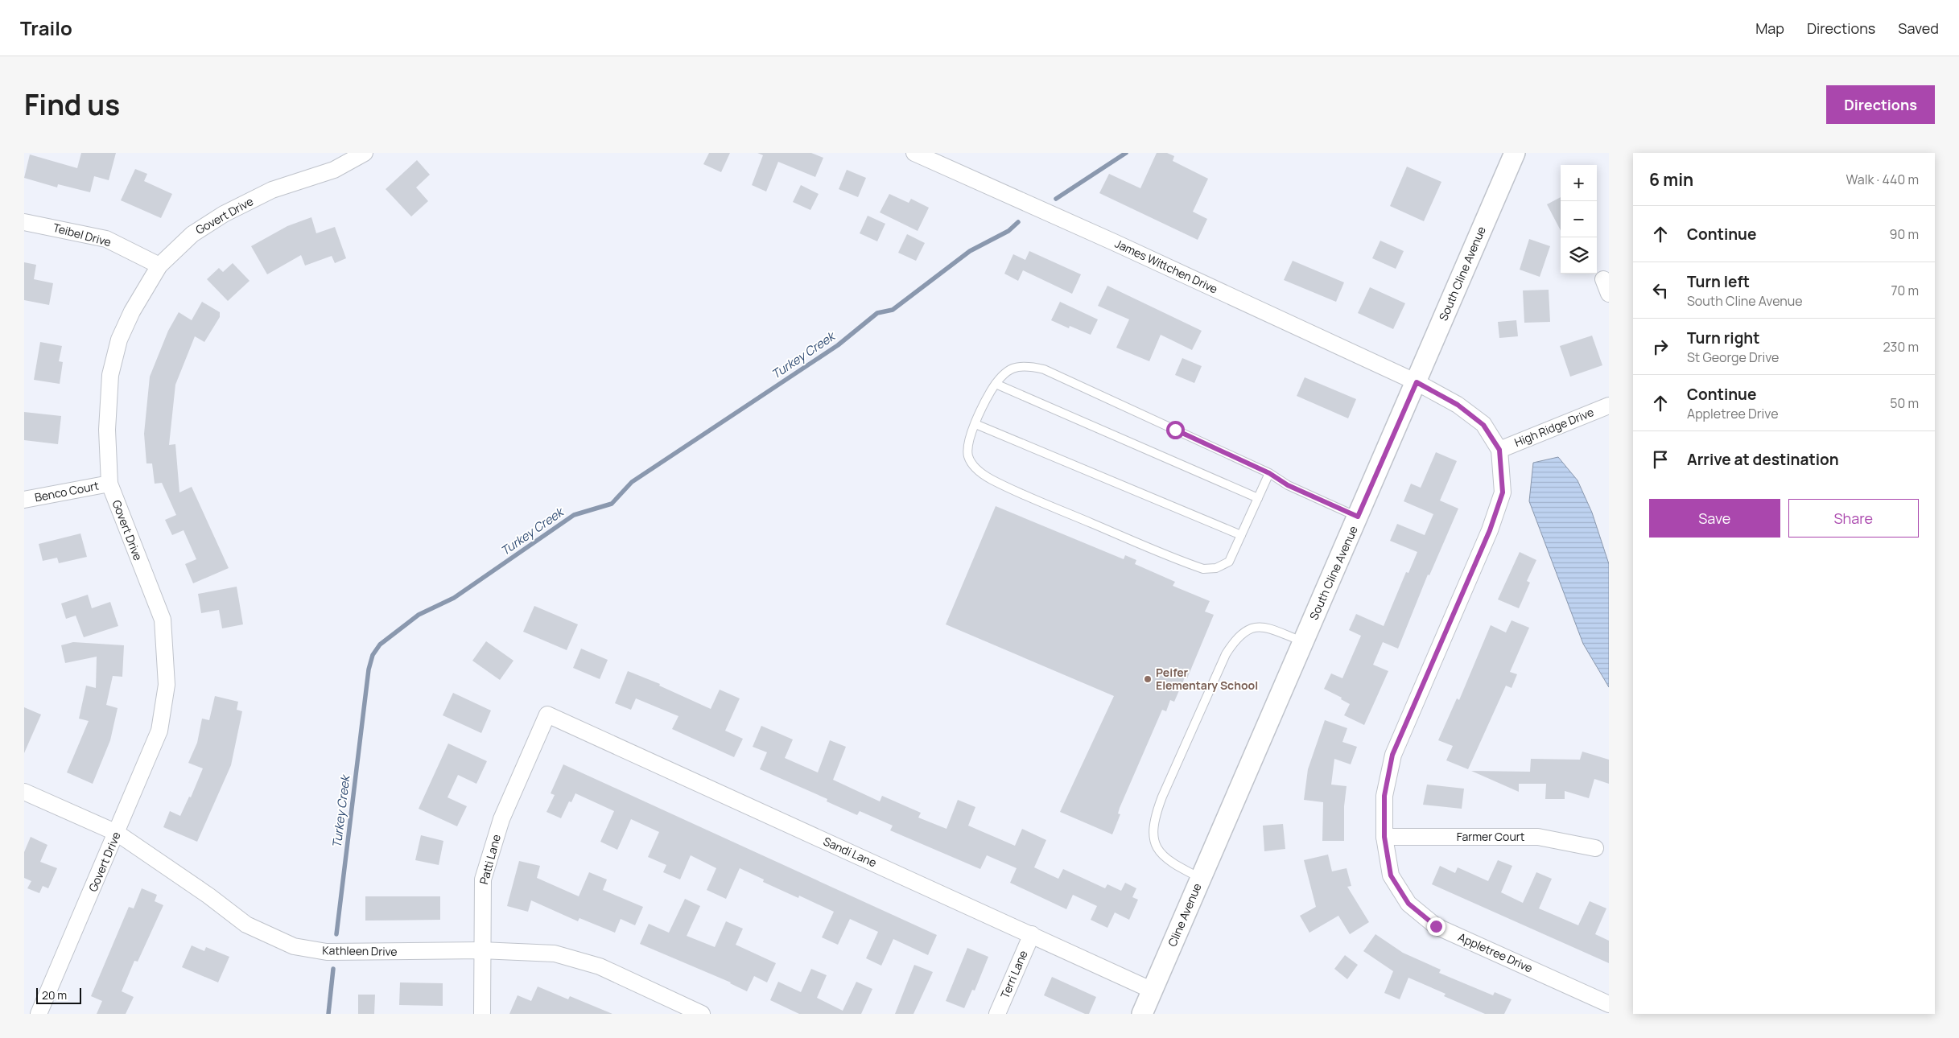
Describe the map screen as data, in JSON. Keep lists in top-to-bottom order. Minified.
{"streets":{"street":["Govert Drive","Teibel Drive","James Wittchen Drive","South Cline Avenue","High Ridge Drive","Benco Court","Farmer Court","Sandi Lane","Patti Lane","Cline Avenue","Kathleen Drive","Appletree Drive","Terri Lane"]},"crossings":[["Govert Drive","Teibel Drive"],["Govert Drive","Benco Court"],["Govert Drive","Kathleen Drive"],["James Wittchen Drive","South Cline Avenue"],["James Wittchen Drive","High Ridge Drive"],["James Wittchen Drive","Appletree Drive"],["South Cline Avenue","Cline Avenue"],["High Ridge Drive","Appletree Drive"],["Farmer Court","Appletree Drive"],["Sandi Lane","Patti Lane"],["Sandi Lane","Cline Avenue"],["Sandi Lane","Terri Lane"],["Patti Lane","Kathleen Drive"]],"water":["Turkey Creek"],"places":["Peifer Elementary School"],"scale_bar":"20 m","page":{"header":"Trailo","nav":["Map","Directions","Saved"],"title":"Find us","buttons":["Directions",["Save","Share"]],"heading":["6 min","Walk · 440 m"],"map_buttons":["+","−"],"list":[["Continue","90 m"],["Turn left","South Cline Avenue","70 m"],["Turn right","St George Drive","230 m"],["Continue","Appletree Drive","50 m"],"Arrive at destination"],"scale":"20 m"}}
